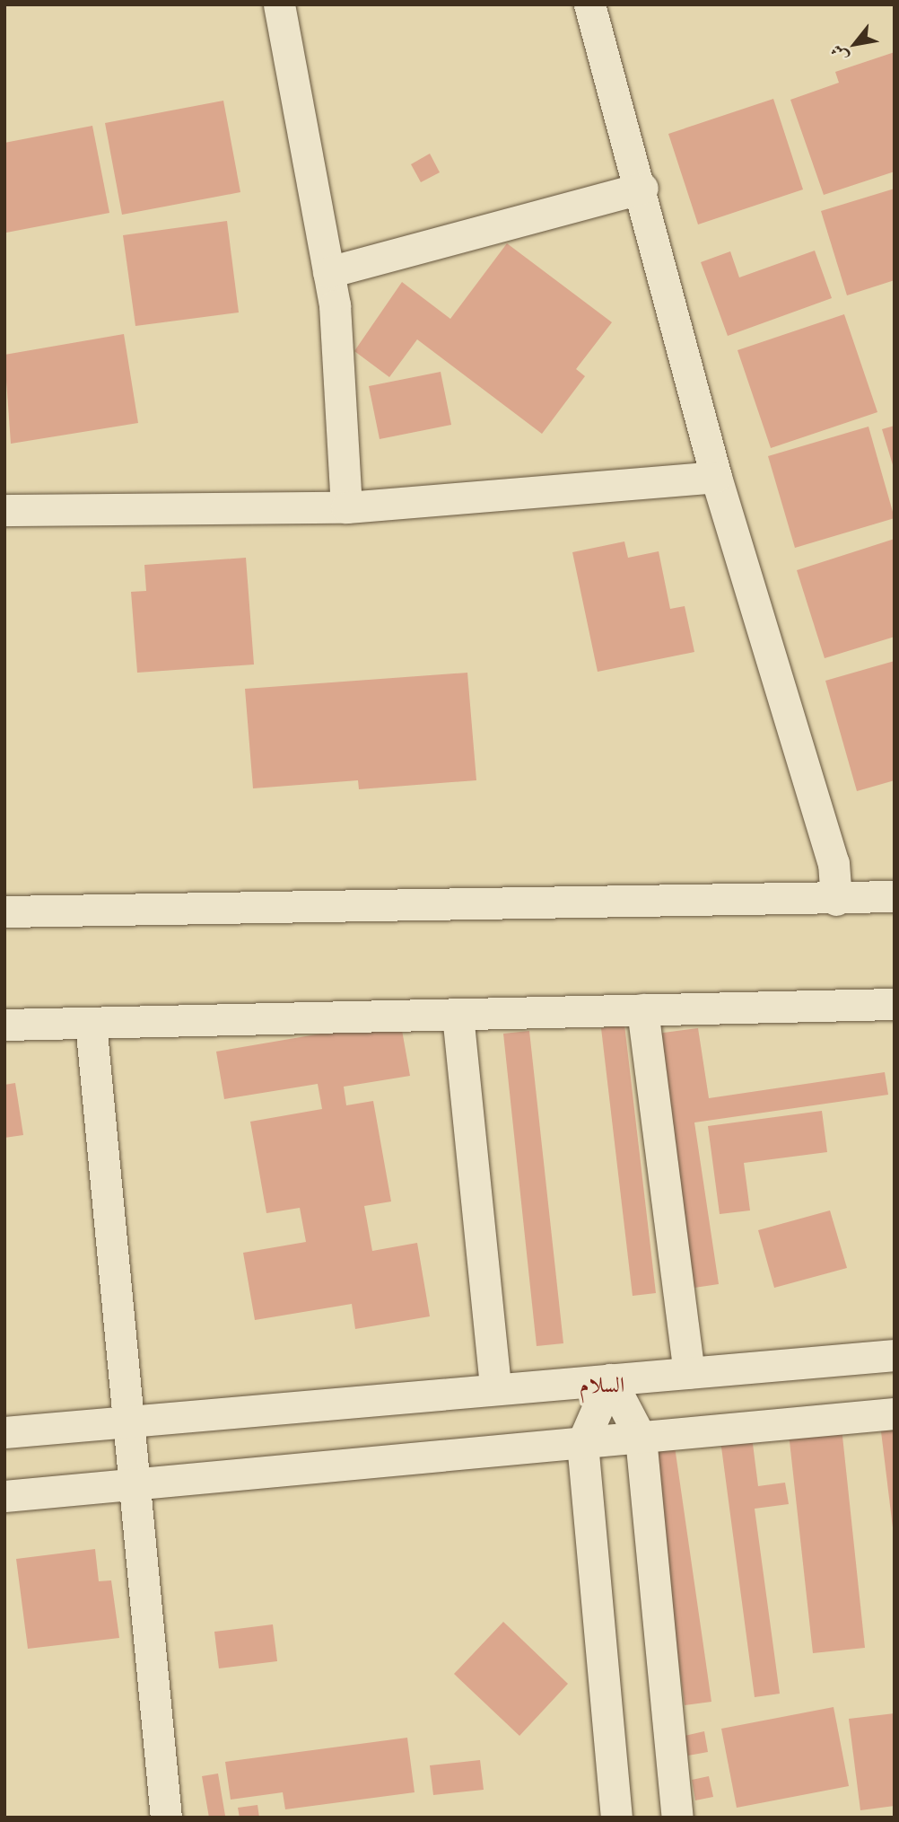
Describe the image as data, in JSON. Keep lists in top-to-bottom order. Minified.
{"districts":["السلام"],"north":"bottom left"}
